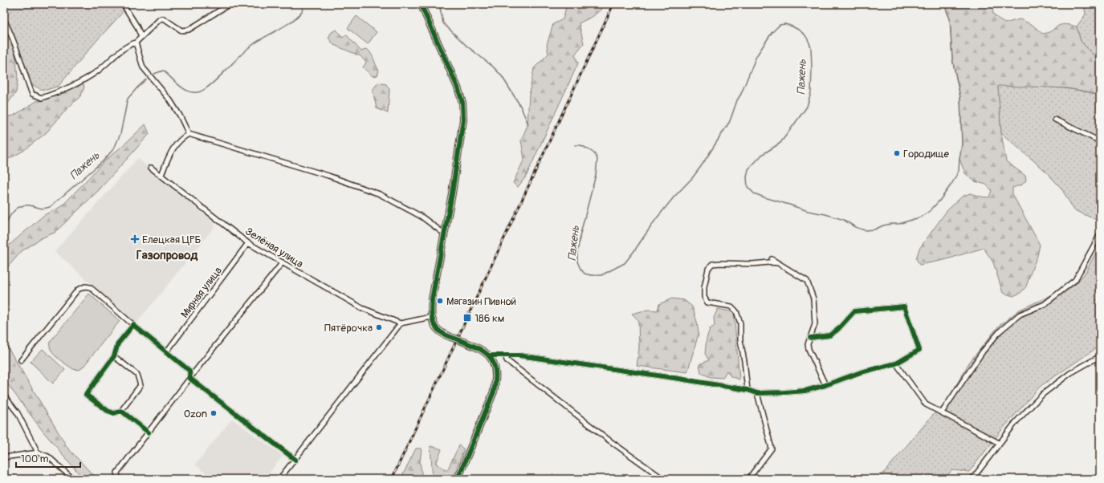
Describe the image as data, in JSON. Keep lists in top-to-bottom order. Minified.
{"streets":{"street":["Зелёная улица","Мирная улица"]},"crossings":[["Зелёная улица","Мирная улица"]],"districts":["Газопровод"],"water":["Пажень"],"places":{"other":["Городище","Магазин Пивной","Пятёрочка","Ozon"],"health":["Елецкая ЦРБ"],"transit":["186 км"]},"scale_bar":"100 m"}
